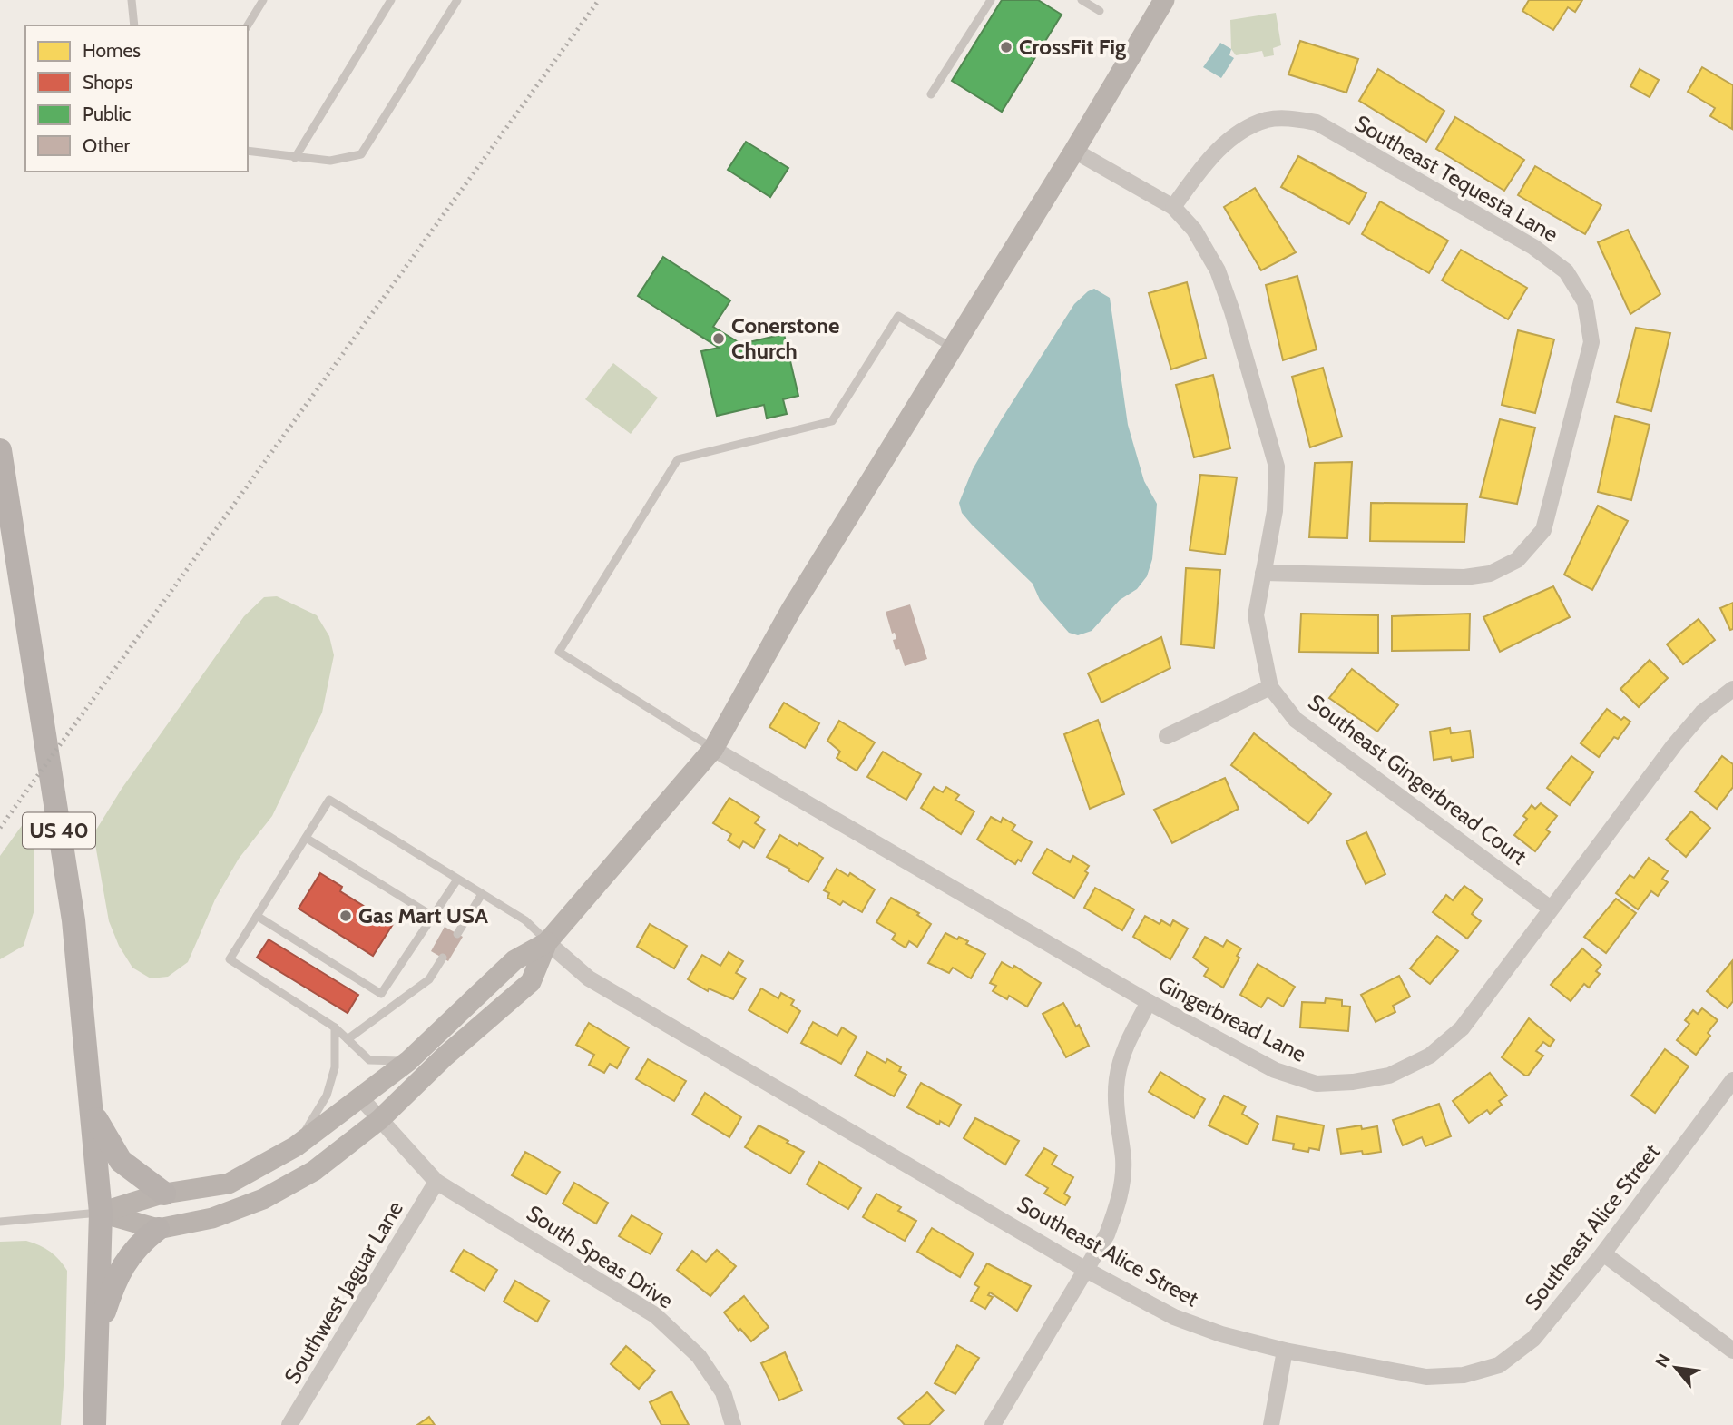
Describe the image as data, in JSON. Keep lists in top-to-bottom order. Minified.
{"streets":{"main road":["US 40"],"street":["Southeast Tequesta Lane","Southeast Gingerbread Court","Gingerbread Lane","Southeast Alice Street","South Speas Drive","Southwest Jaguar Lane"]},"crossings":[["Southeast Tequesta Lane","Southeast Gingerbread Court"],["Southeast Gingerbread Court","Gingerbread Lane"],["South Speas Drive","Southwest Jaguar Lane"]],"places":["CrossFit Fig","Conerstone Church","Gas Mart USA"],"legend":["Homes","Shops","Public","Other"],"north":"top left"}
